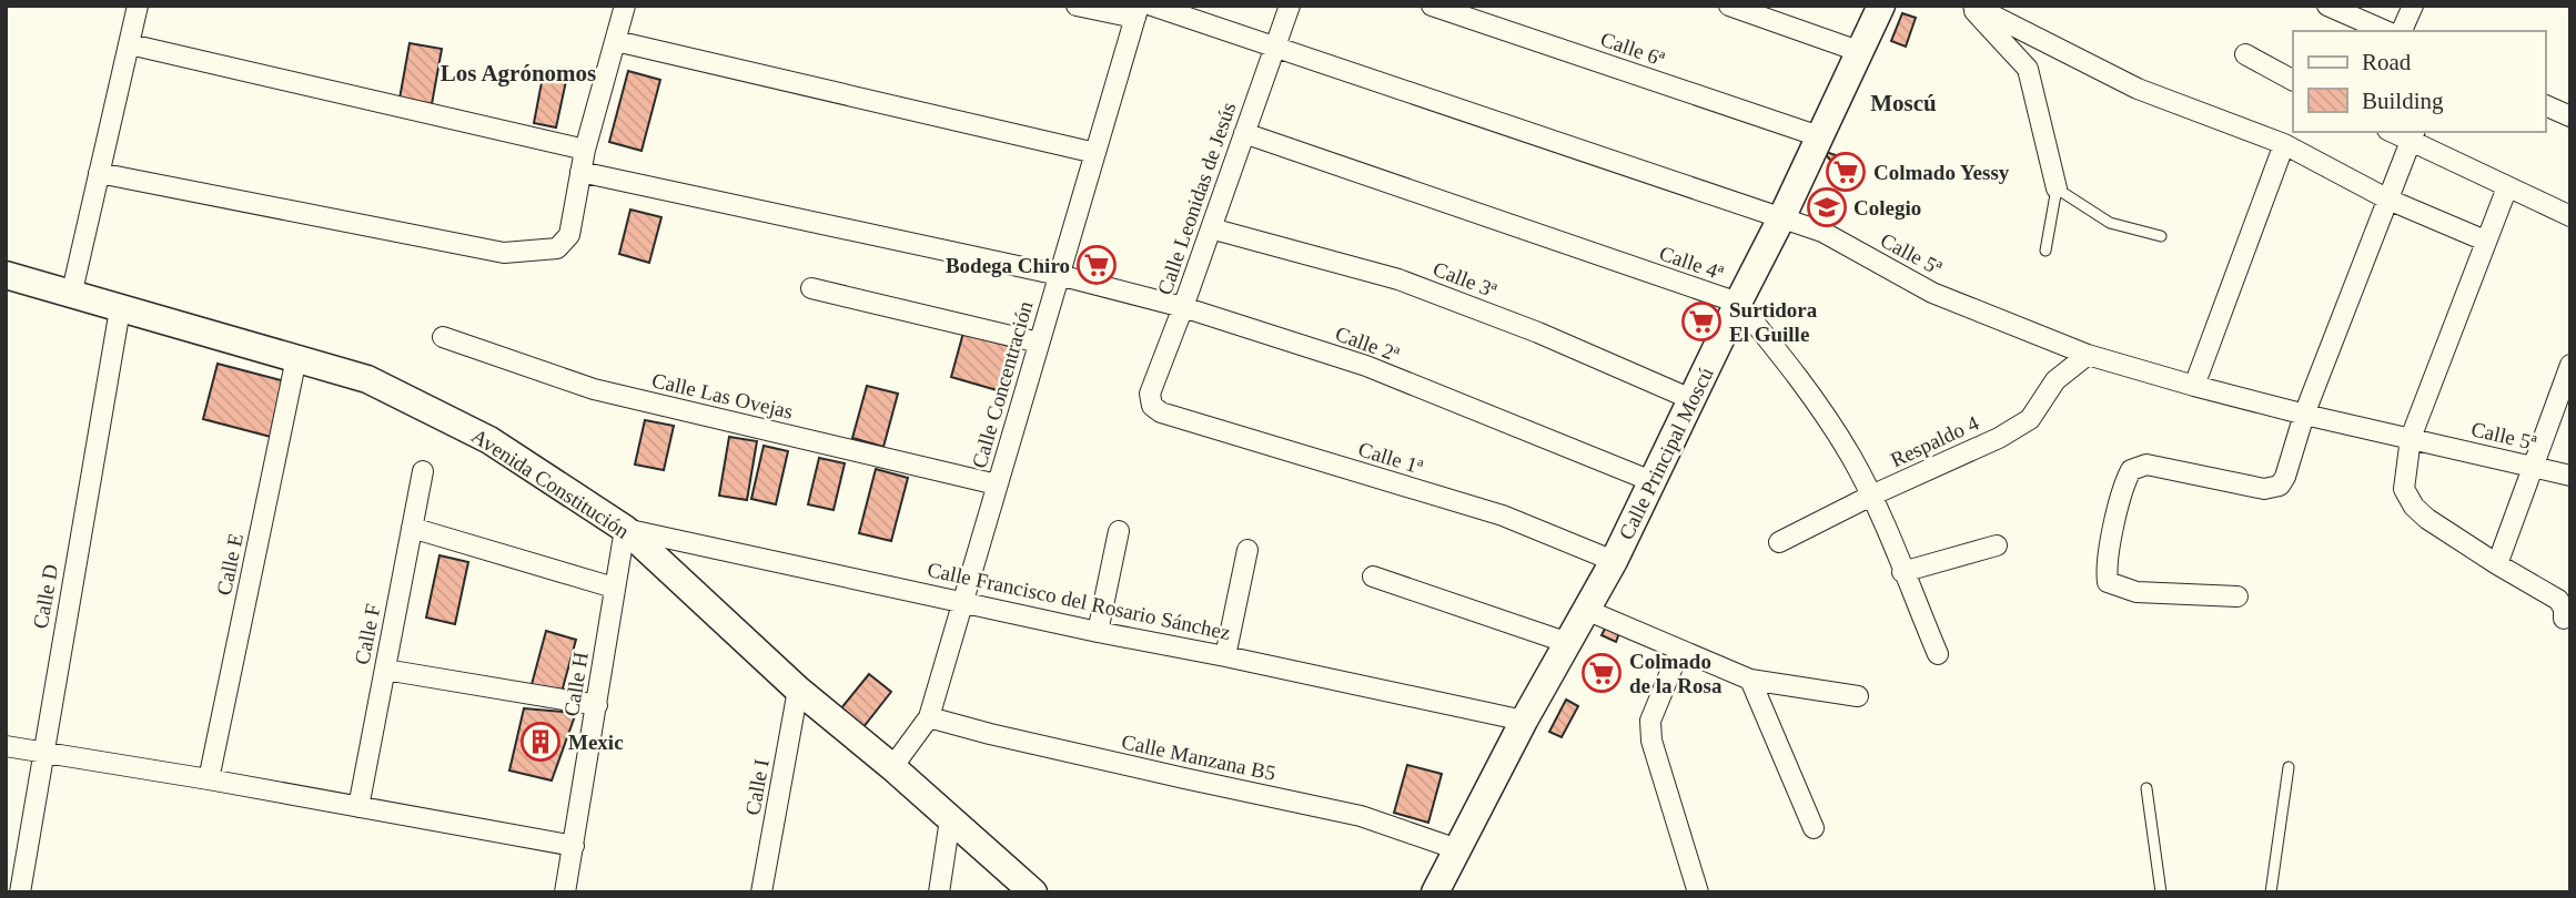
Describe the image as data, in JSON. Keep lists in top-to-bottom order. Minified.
{"streets":{"street":["Calle 6ª","Calle Leonidas de Jesús","Calle 5ª","Calle 4ª","Calle 3ª","Calle 2ª","Calle Concentración","Calle Las Ovejas","Respaldo 4","Calle Principal Moscú","Calle 1ª","Avenida Constitución","Calle E","Calle D","Calle Francisco del Rosario Sánchez","Calle F","Calle H","Calle Manzana B5","Calle I"]},"crossings":[["Calle 6ª","Calle Principal Moscú"],["Calle Leonidas de Jesús","Calle 5ª"],["Calle Leonidas de Jesús","Calle 4ª"],["Calle Leonidas de Jesús","Calle 3ª"],["Calle Leonidas de Jesús","Calle 2ª"],["Calle Leonidas de Jesús","Calle 1ª"],["Calle 5ª","Respaldo 4"],["Calle 5ª","Calle Principal Moscú"],["Calle 4ª","Respaldo 4"],["Calle 4ª","Calle Principal Moscú"],["Calle 3ª","Calle Principal Moscú"],["Calle 2ª","Calle Concentración"],["Calle 2ª","Calle Principal Moscú"],["Calle Concentración","Calle Las Ovejas"],["Calle Concentración","Avenida Constitución"],["Calle Concentración","Calle Francisco del Rosario Sánchez"],["Calle Concentración","Calle Manzana B5"],["Calle Principal Moscú","Calle 1ª"],["Calle Principal Moscú","Calle Francisco del Rosario Sánchez"],["Calle Principal Moscú","Calle Manzana B5"],["Avenida Constitución","Calle E"],["Avenida Constitución","Calle D"],["Avenida Constitución","Calle Francisco del Rosario Sánchez"],["Avenida Constitución","Calle H"],["Avenida Constitución","Calle I"],["Calle Francisco del Rosario Sánchez","Calle H"]],"districts":["Los Agrónomos","Moscú"],"places":{"supermarket":["Colmado Yessy","Bodega Chiro","Surtidora El Guille","Colmado de la Rosa"],"school or university":["Colegio"],"building":["Mexic"]},"legend":["Road","Building"]}
